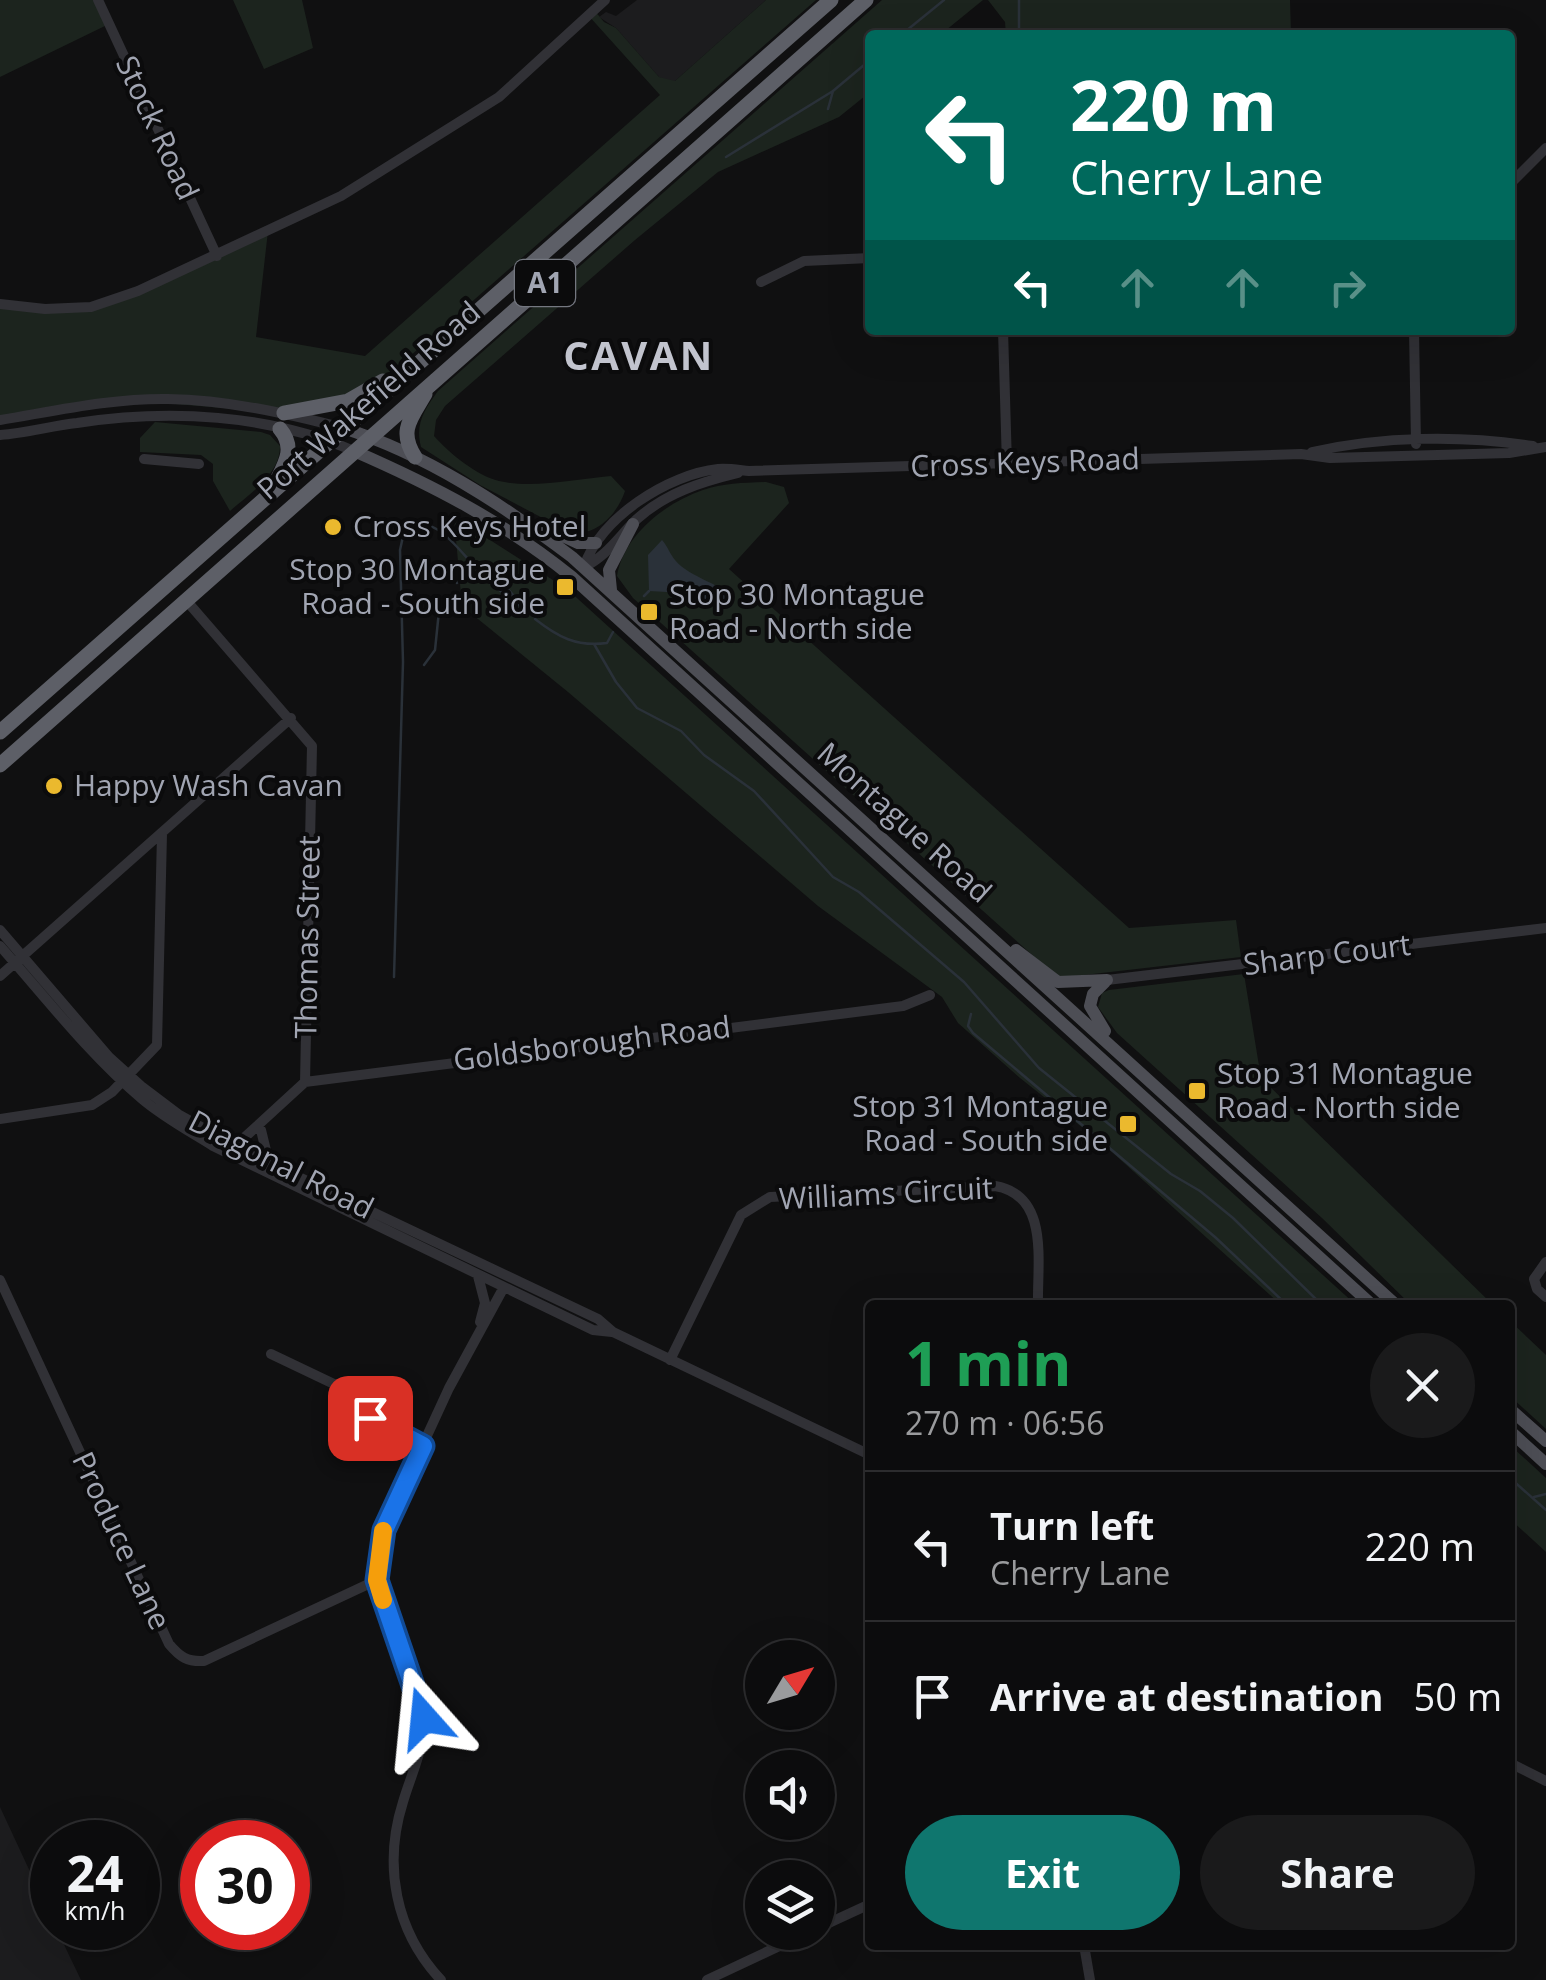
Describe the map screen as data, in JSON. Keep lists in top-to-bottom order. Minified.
{"streets":{"highway":["A1","Port Wakefield Road"],"main road":["Montague Road"],"street":["Stock Road","Cross Keys Road","Thomas Street","Sharp Court","Goldsborough Road","Diagonal Road","Williams Circuit","Produce Lane"]},"crossings":[["Port Wakefield Road","Montague Road"],["Port Wakefield Road","Thomas Street"],["Cross Keys Road","Montague Road"],["Thomas Street","Goldsborough Road"],["Diagonal Road","Williams Circuit"]],"districts":["CAVAN"],"places":{"other":["Cross Keys Hotel","Happy Wash Cavan"],"transit":["Stop 30 Montague Road - South side","Stop 30 Montague Road - North side","Stop 31 Montague Road - North side","Stop 31 Montague Road - South side"]},"north":"top right","page":{"turn":["220 m","Cherry Lane"],"heading":["1 min","270 m · 06:56"],"list":[{"name":"Turn left","note":"Cherry Lane","value":"220 m"},{"name":"Arrive at destination","value":"50 m"}],"buttons":["Exit","Share"],"speed":"24 km/h","limit":"30"}}
